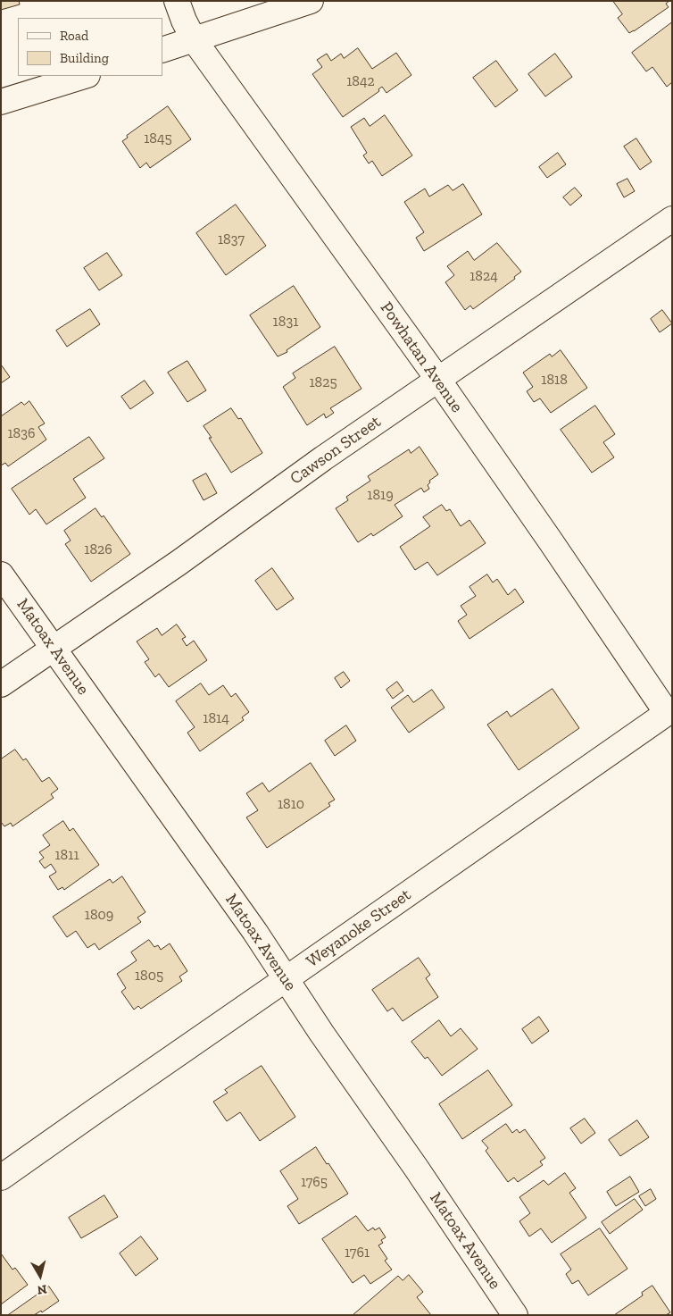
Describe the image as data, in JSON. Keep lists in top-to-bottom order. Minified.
{"streets":{"street":["Powhatan Avenue","Cawson Street","Matoax Avenue","Weyanoke Street"]},"crossings":[["Powhatan Avenue","Cawson Street"],["Powhatan Avenue","Weyanoke Street"],["Cawson Street","Matoax Avenue"],["Matoax Avenue","Weyanoke Street"]],"house_numbers":["1842","1845","1837","1824","1831","1818","1825","1836","1819","1826","1814","1810","1811","1809","1805","1765","1761"],"legend":["Road","Building"],"north":"bottom"}
